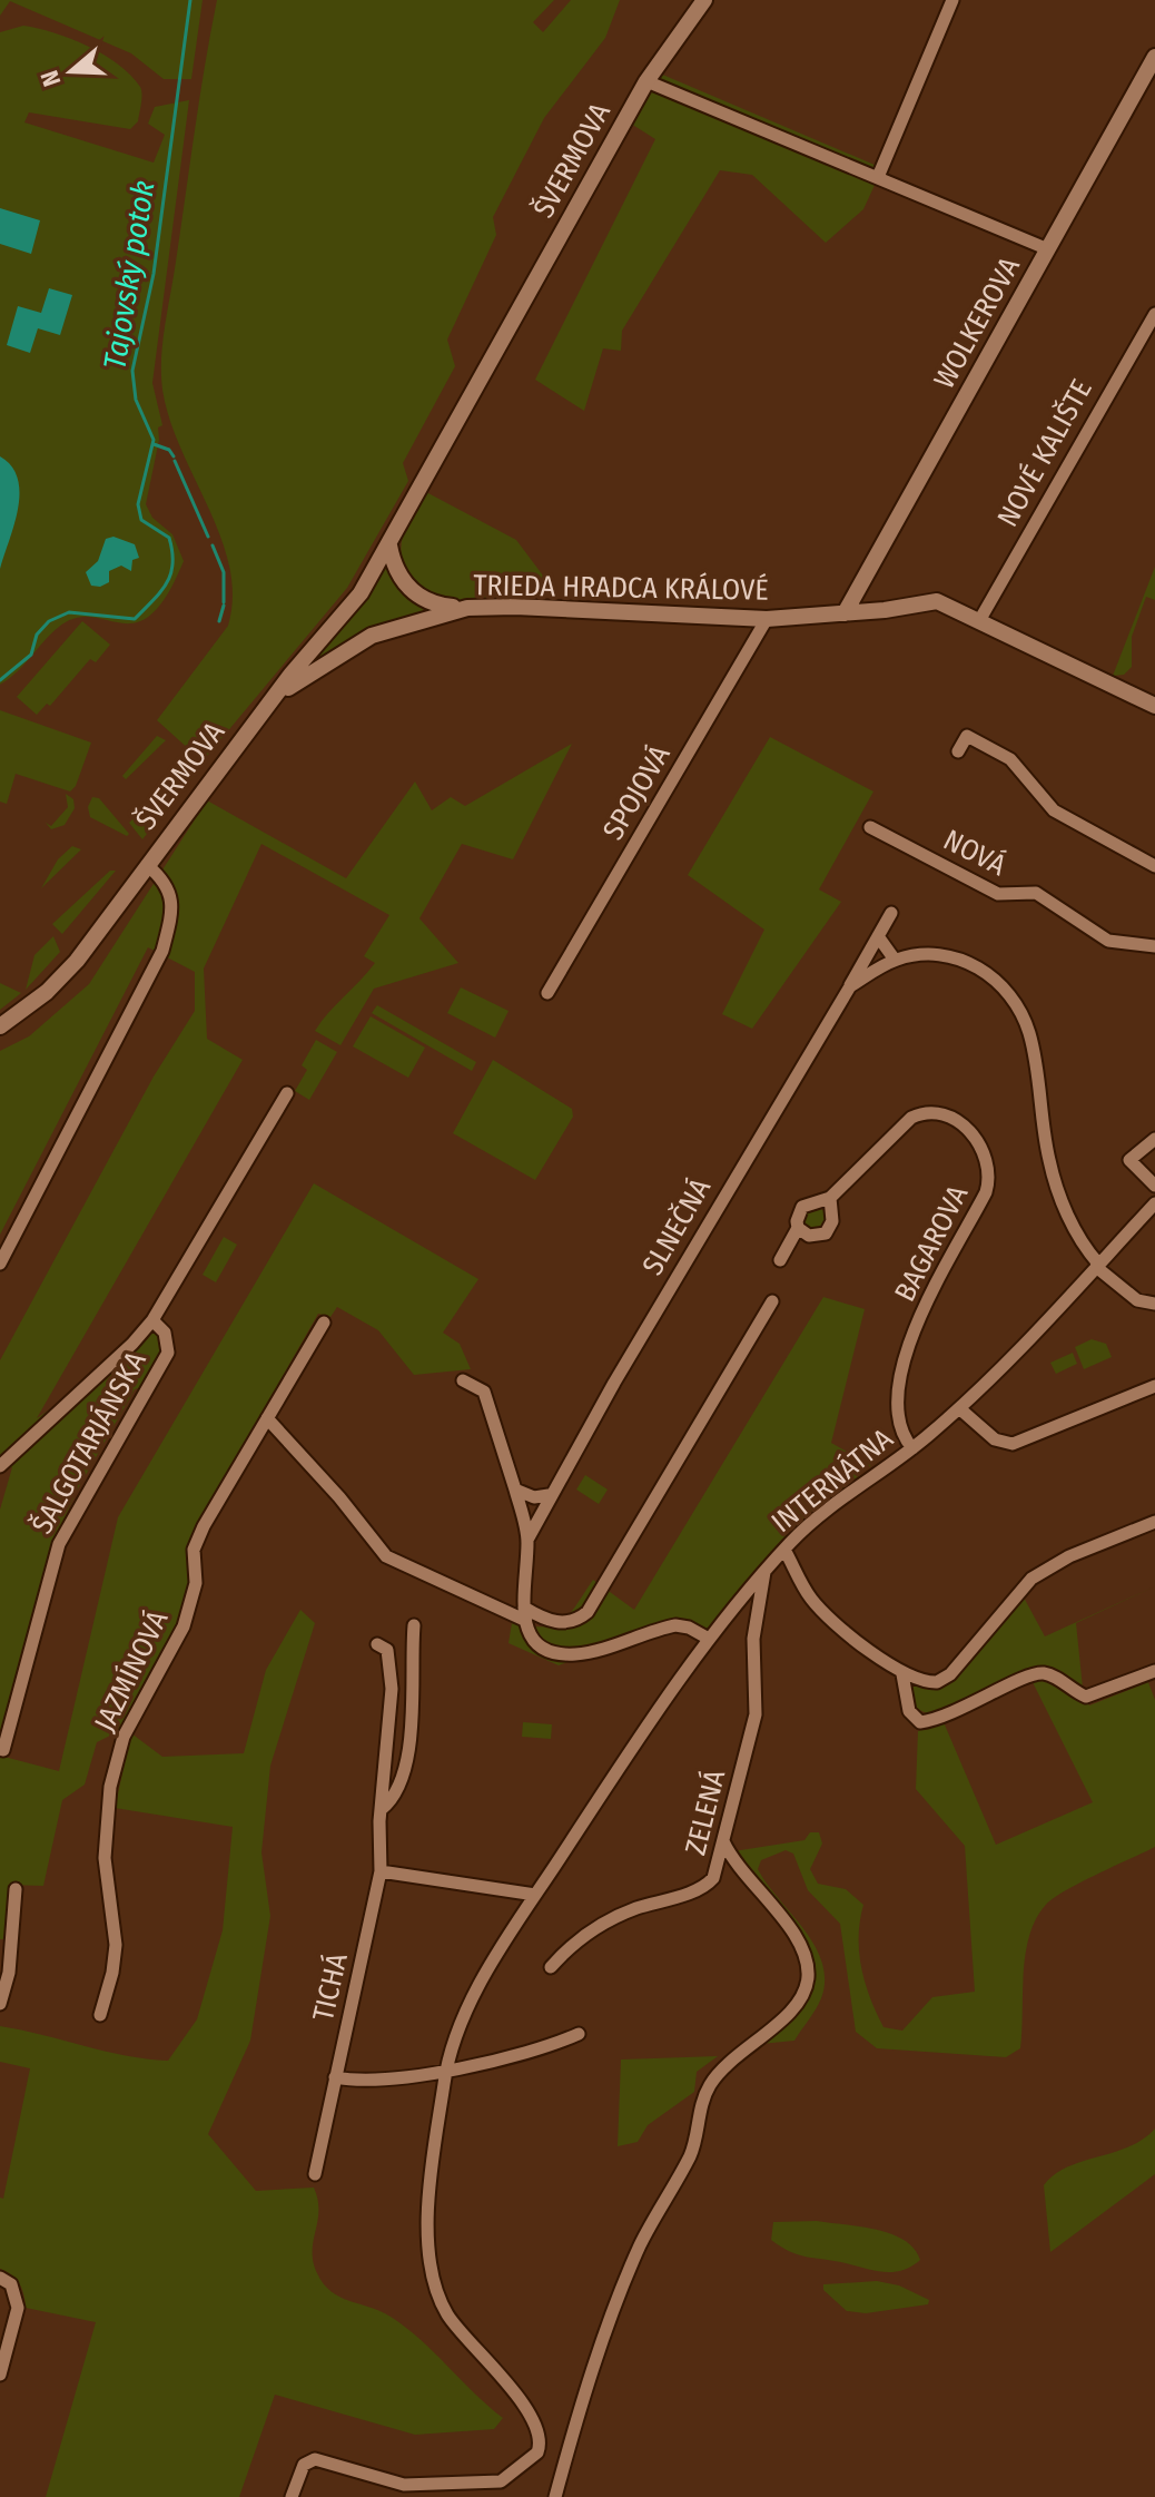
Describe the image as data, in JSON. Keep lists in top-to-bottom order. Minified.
{"streets":{"street":["ŠVERMOVA","WOLKEROVA","NOVÉ KALIŠTE","TRIEDA HRADCA KRÁLOVÉ","SPOJOVÁ","NOVÁ","SLNEČNÁ","BAGAROVA","ŠALGOTARJÁNSKA","INTERNÁTNA","JAZMÍNOVÁ","ZELENÁ","TICHÁ"]},"crossings":[["ŠVERMOVA","WOLKEROVA"],["ŠVERMOVA","TRIEDA HRADCA KRÁLOVÉ"],["WOLKEROVA","TRIEDA HRADCA KRÁLOVÉ"],["NOVÉ KALIŠTE","TRIEDA HRADCA KRÁLOVÉ"],["TRIEDA HRADCA KRÁLOVÉ","SPOJOVÁ"],["SLNEČNÁ","INTERNÁTNA"],["BAGAROVA","INTERNÁTNA"],["INTERNÁTNA","ZELENÁ"]],"water":["Tajovský potok"],"north":"left"}
